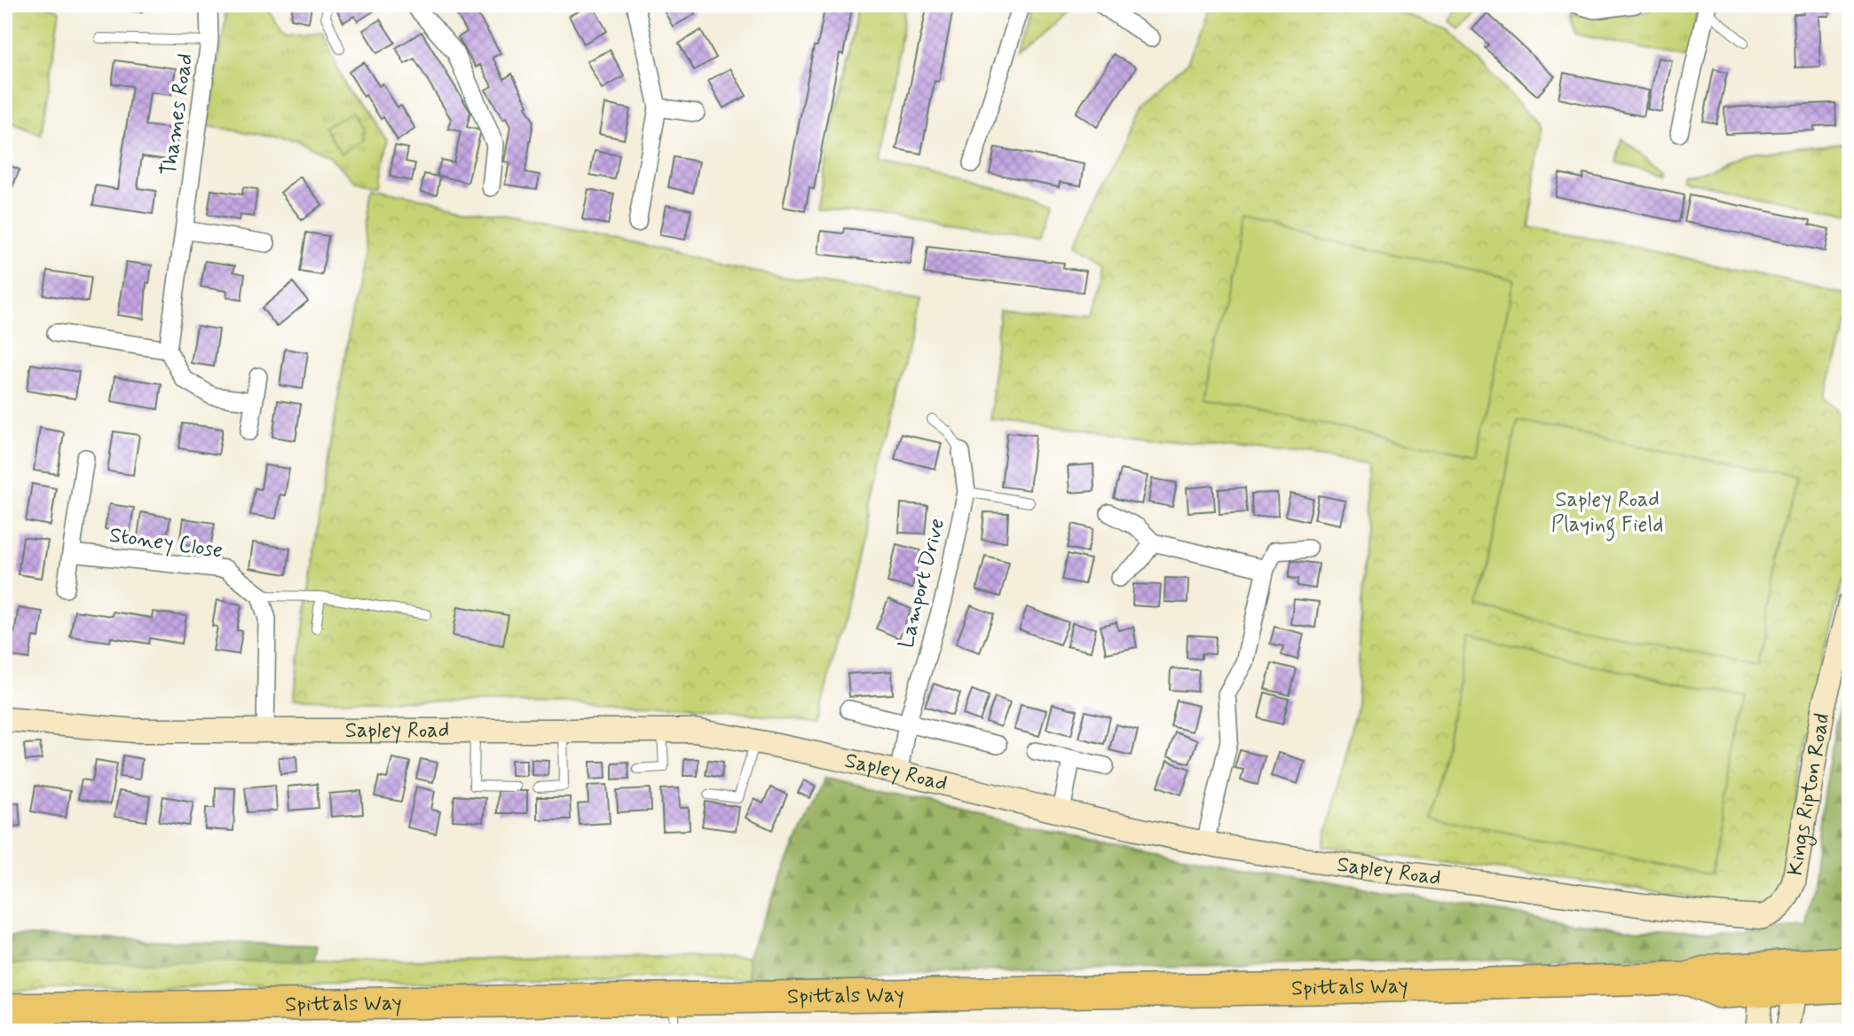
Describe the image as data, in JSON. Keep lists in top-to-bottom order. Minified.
{"streets":{"highway":["Spittals Way"],"street":["Thames Road","Stoney Close","Lamport Drive","Sapley Road","Kings Ripton Road"]},"crossings":[["Lamport Drive","Sapley Road"],["Sapley Road","Kings Ripton Road"]],"parks":["Sapley Road Playing Field"]}
